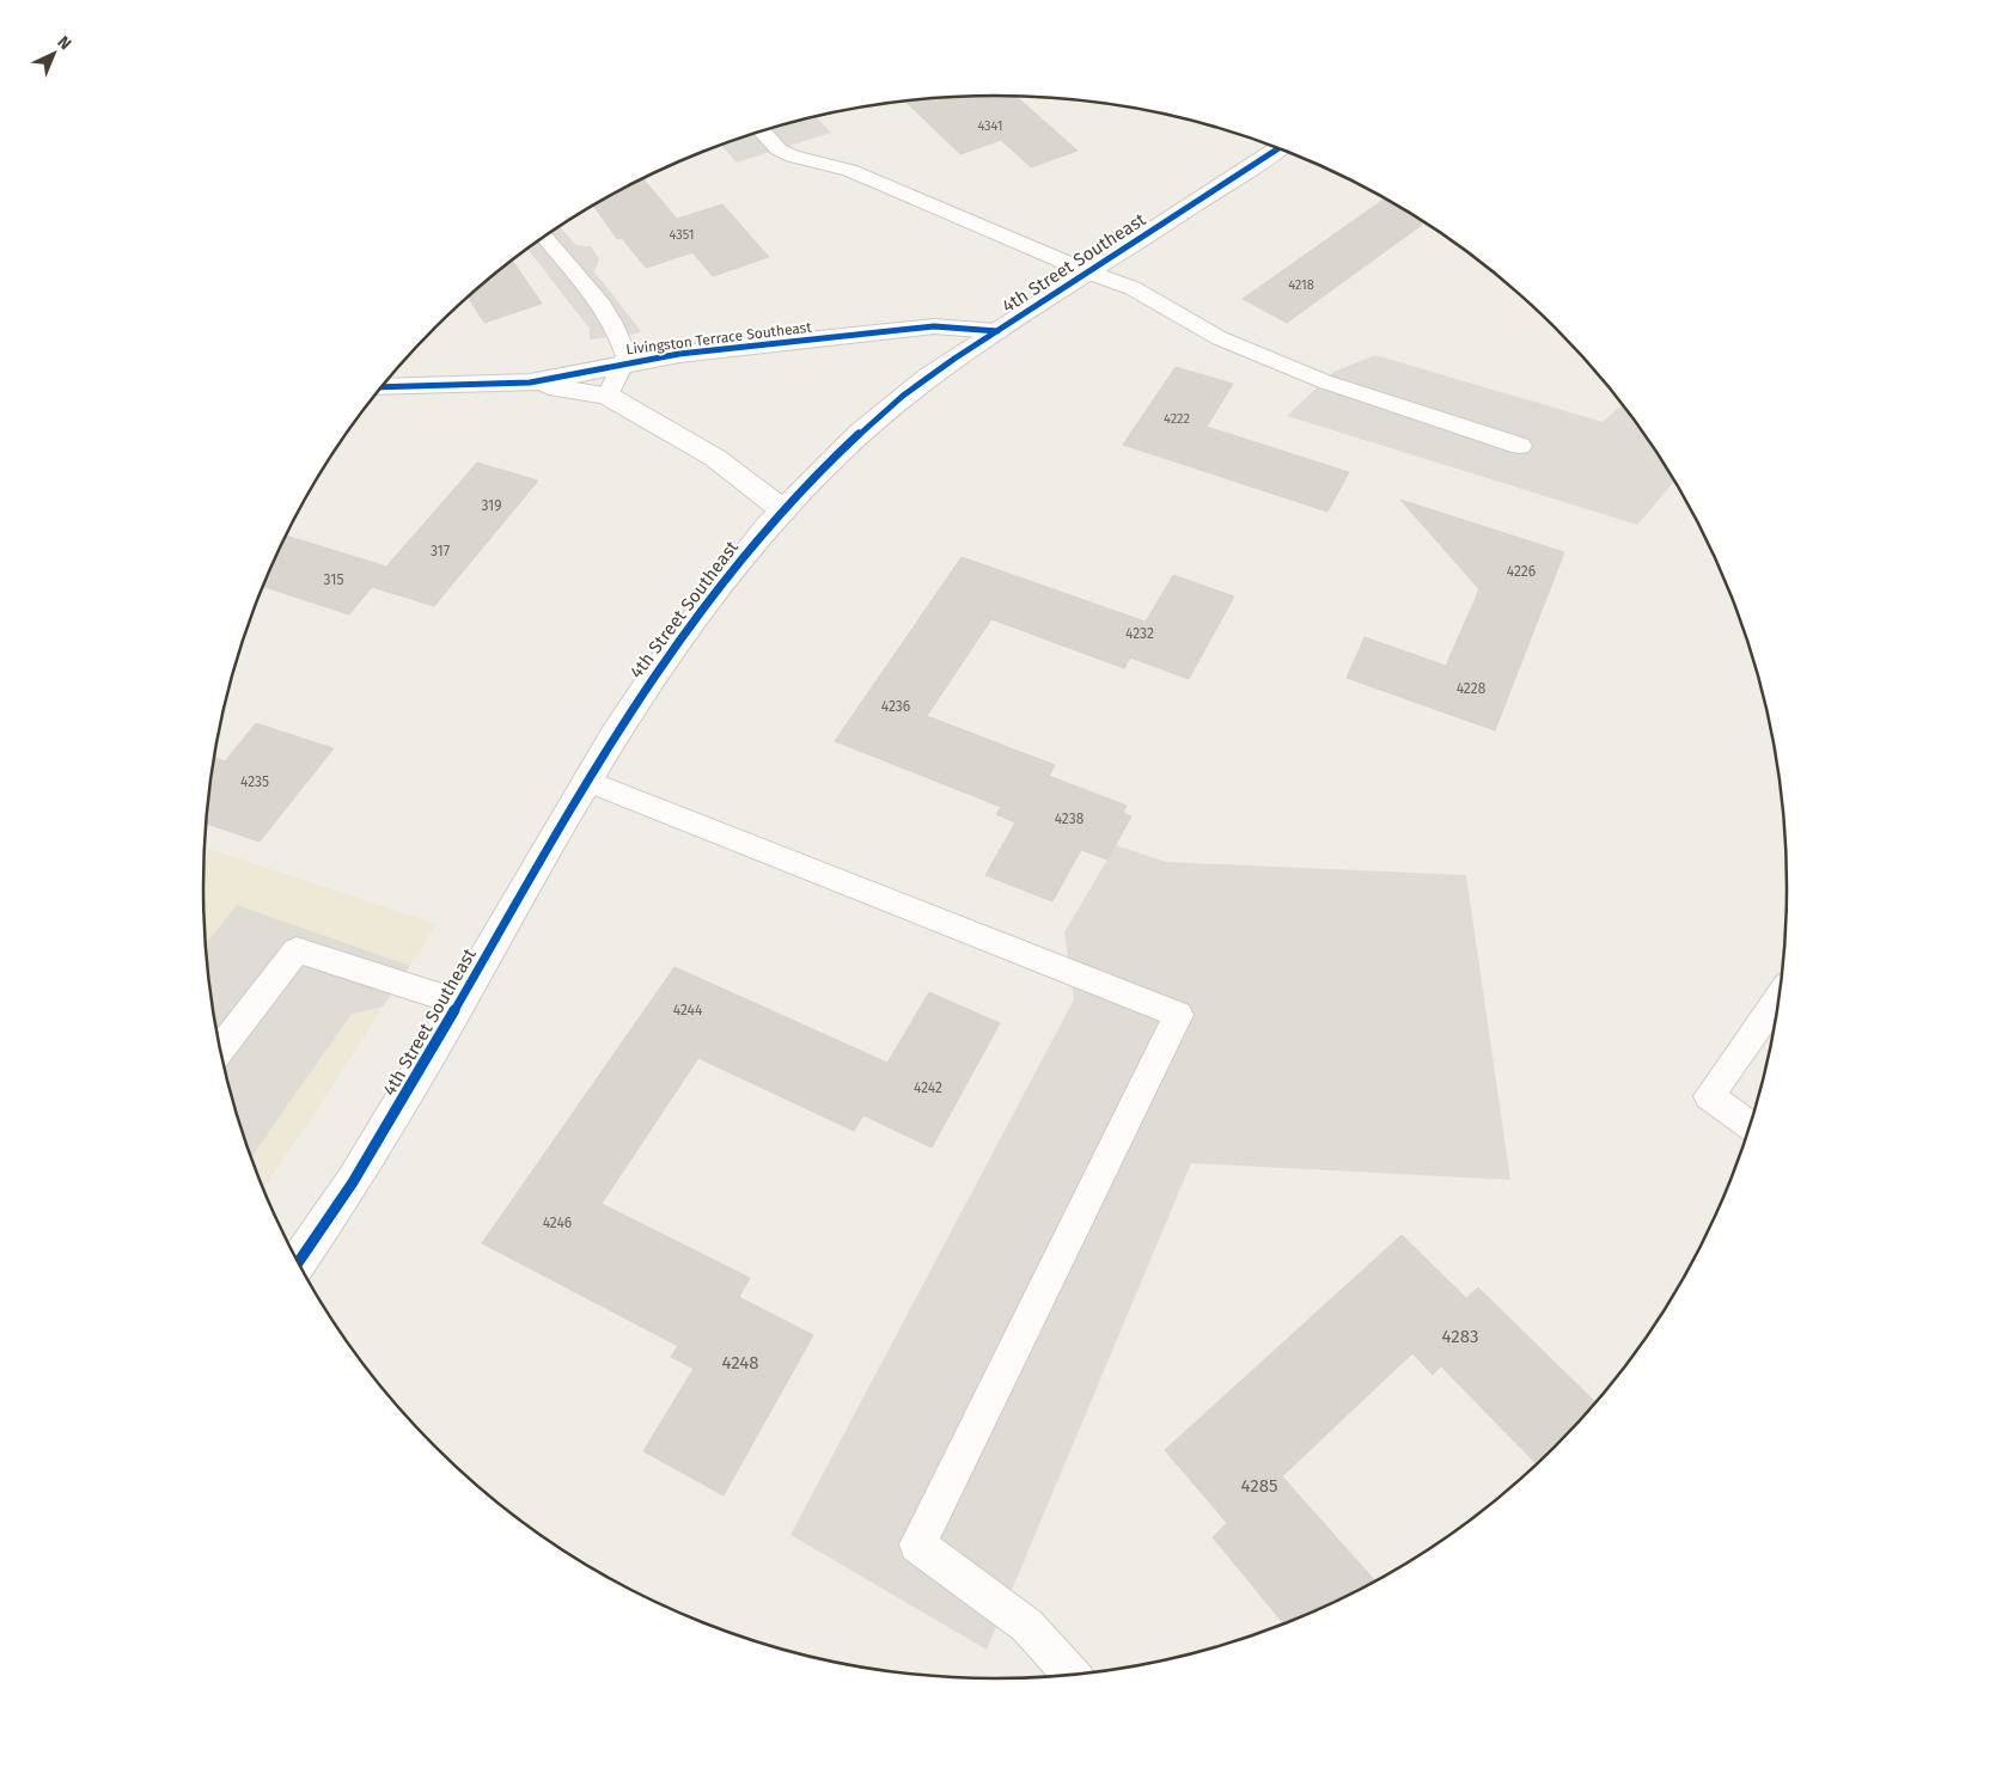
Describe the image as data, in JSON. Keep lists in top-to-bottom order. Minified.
{"streets":{"street":["4th Street Southeast","Livingston Terrace Southeast"]},"crossings":[["4th Street Southeast","Livingston Terrace Southeast"]],"house_numbers":["4341","4351","4218","4222","319","317","4226","315","4232","4228","4236","4235","4238","4244","4242","4246","4283","4248","4285"],"north":"top right"}
